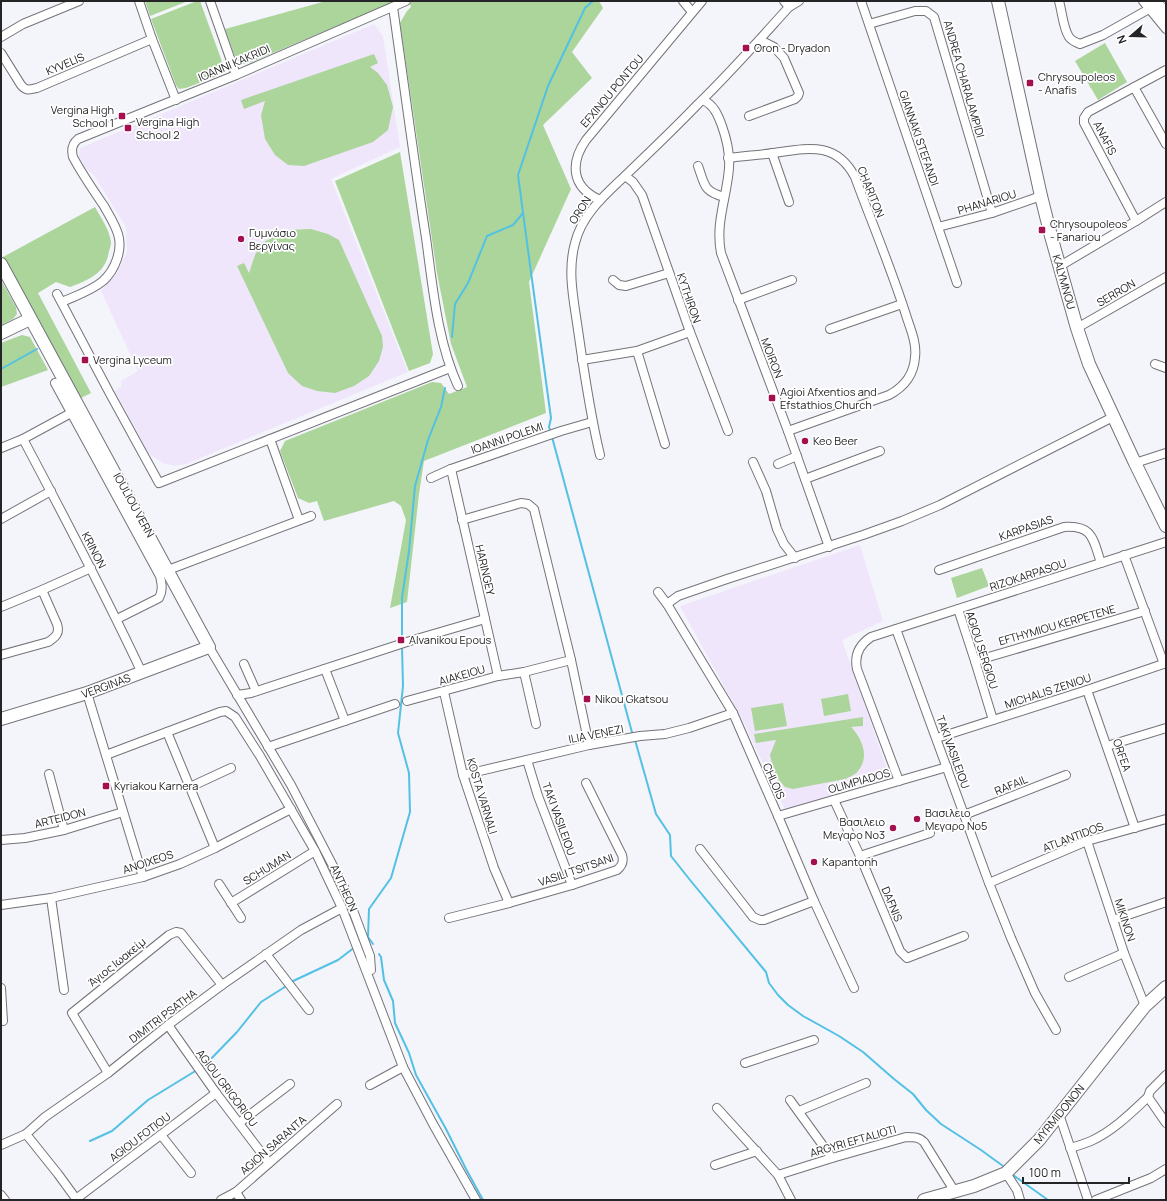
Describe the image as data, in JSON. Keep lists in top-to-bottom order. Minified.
{"streets":{"street":["IOANNI KAKRIDI","KYVELIS","ANDREA CHARALAMPIDI","EFXINOU PONTOU","GIANNAKI STEFANDI","ANAFIS","CHARITON","PHANARIOU","ORON","KALYMNOU","SERRON","KYTHIRON","MOIRON","IOANNI POLEMI","IOULIOU VERN","KARPASIAS","KRINON","HARINGEY","RIZOKARPASOU","EFTHYMIOU KERPETENE","AGIOU SERGIOU","AIAKEIOU","VERGINAS","MICHALIS ZENIOU","ILIA VENEZI","TAKI VASILEIOU","ORFEA","CHLOIS","OLIMPIADOS","RAFAIL","KOSTA VARNALI","ARTEIDON","ATLANTIDOS","ANOIXEOS","SCHUMAN","VASILI TSITSANI","ANTHEON","DAFNIS","MIKINON","Άγιος Ιωακείμ","DIMITRI PSATHA","AGIOU GRIGORIOU","MYRMIDONON","AGIOU FOTIOU","ARGYRI EFTALIOTI","AGION SARANTA"]},"crossings":[["ANDREA CHARALAMPIDI","GIANNAKI STEFANDI"],["ANDREA CHARALAMPIDI","PHANARIOU"],["EFXINOU PONTOU","ORON"],["GIANNAKI STEFANDI","PHANARIOU"],["CHARITON","MOIRON"],["PHANARIOU","KALYMNOU"],["ORON","KYTHIRON"],["ORON","MOIRON"],["ORON","IOANNI POLEMI"],["KALYMNOU","SERRON"],["IOANNI POLEMI","HARINGEY"],["IOULIOU VERN","KRINON"],["KARPASIAS","RIZOKARPASOU"],["KRINON","VERGINAS"],["HARINGEY","AIAKEIOU"],["RIZOKARPASOU","AGIOU SERGIOU"],["RIZOKARPASOU","TAKI VASILEIOU"],["RIZOKARPASOU","OLIMPIADOS"],["EFTHYMIOU KERPETENE","AGIOU SERGIOU"],["AGIOU SERGIOU","MICHALIS ZENIOU"],["AIAKEIOU","KOSTA VARNALI"],["MICHALIS ZENIOU","TAKI VASILEIOU"],["MICHALIS ZENIOU","ORFEA"],["ILIA VENEZI","TAKI VASILEIOU"],["ILIA VENEZI","CHLOIS"],["ILIA VENEZI","KOSTA VARNALI"],["TAKI VASILEIOU","OLIMPIADOS"],["TAKI VASILEIOU","RAFAIL"],["TAKI VASILEIOU","ATLANTIDOS"],["TAKI VASILEIOU","VASILI TSITSANI"],["ORFEA","ATLANTIDOS"],["CHLOIS","OLIMPIADOS"],["OLIMPIADOS","DAFNIS"],["KOSTA VARNALI","VASILI TSITSANI"],["ATLANTIDOS","MIKINON"],["ANOIXEOS","ANTHEON"],["SCHUMAN","ANTHEON"],["ANTHEON","DIMITRI PSATHA"],["MIKINON","MYRMIDONON"],["Άγιος Ιωακείμ","DIMITRI PSATHA"],["DIMITRI PSATHA","AGIOU GRIGORIOU"],["AGIOU GRIGORIOU","AGIOU FOTIOU"],["AGIOU GRIGORIOU","AGION SARANTA"],["MYRMIDONON","ARGYRI EFTALIOTI"]],"places":{"transit":["Oron - Dryadon","Chrysoupoleos - Anafis","Vergina High School 1","Vergina High School 2","Chrysoupoleos - Fanariou","Vergina Lyceum","Agioi Afxentios and Efstathios Church","Alvanikou Epous","Nikou Gkatsou","Kyriakou Karnera"],"other":["Γυμνάσιο Βεργίνας","Keo Beer","Βασιλειο Μεγαρο Νο5","Βασιλειο Μεγαρο Νο3","Kapantonh"]},"scale_bar":"100 m","north":"left"}
